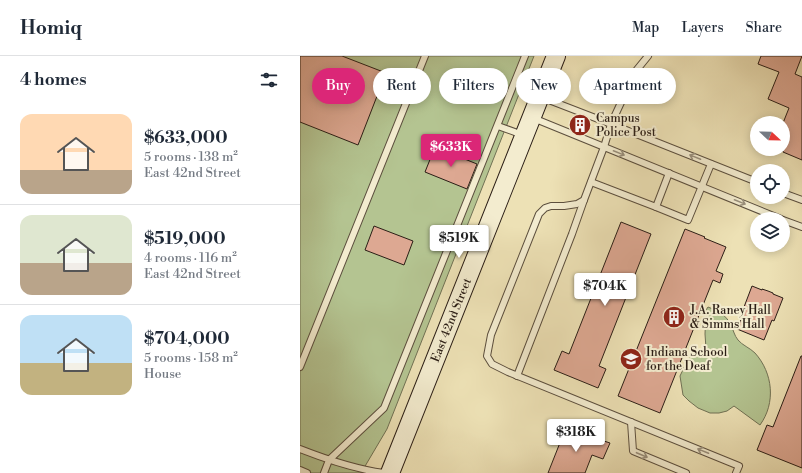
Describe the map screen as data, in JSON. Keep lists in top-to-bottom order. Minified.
{"streets":{"street":["East 42nd Street"]},"places":{"building":["Campus Police Post","J.A. Raney Hall & Simms Hall"],"school or university":["Indiana School for the Deaf"]},"north":"right","page":{"header":"Homiq","nav":["Map","Layers","Share"],"heading":"4 homes","chip":["Buy","Rent","Filters","New","Apartment"],"list":[{"name":"$633,000","note":"5 rooms · 138 m² · East 42nd Street"},{"name":"$519,000","note":"4 rooms · 116 m² · East 42nd Street"},{"name":"$704,000","note":"5 rooms · 158 m² · House"}],"price":["$633K","$519K","$704K","$318K"]}}
